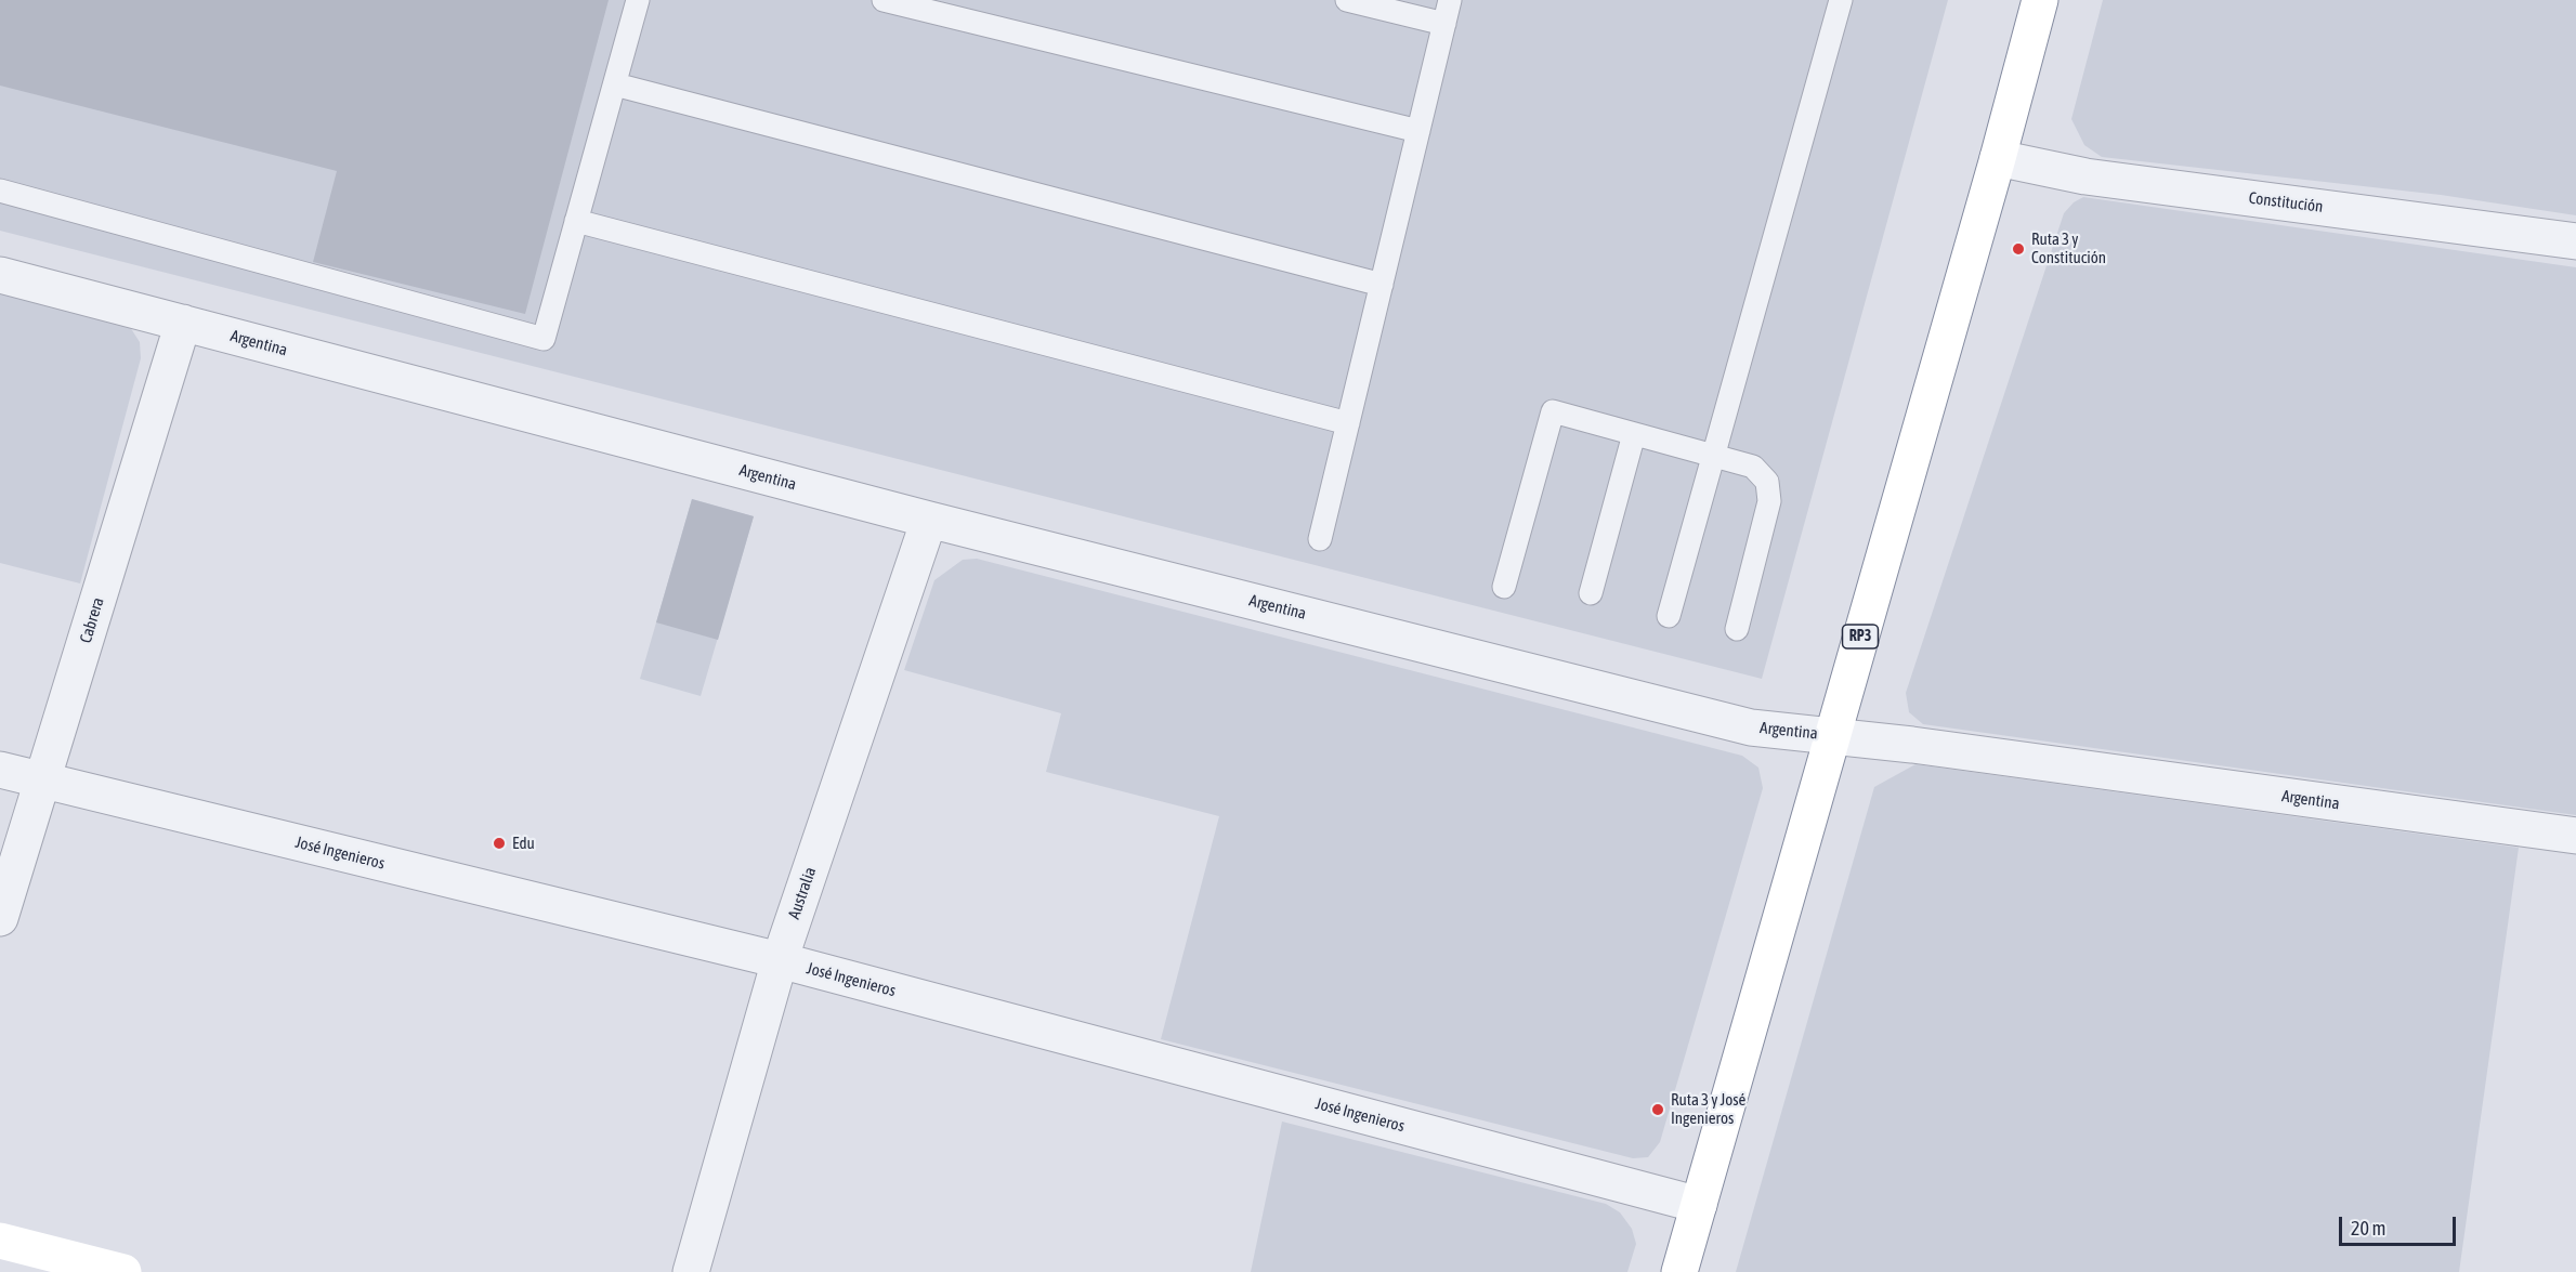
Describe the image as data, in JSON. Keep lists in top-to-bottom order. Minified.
{"streets":{"main road":["RP3"],"street":["Constitución","Argentina","Cabrera","José Ingenieros","Australia"]},"crossings":[["Constitución","RP3"],["Argentina","Cabrera"],["Argentina","RP3"],["Argentina","Australia"],["Cabrera","José Ingenieros"],["RP3","José Ingenieros"],["José Ingenieros","Australia"]],"places":["Ruta 3 y Constitución","Edu","Ruta 3 y José Ingenieros"],"scale_bar":"20 m"}
